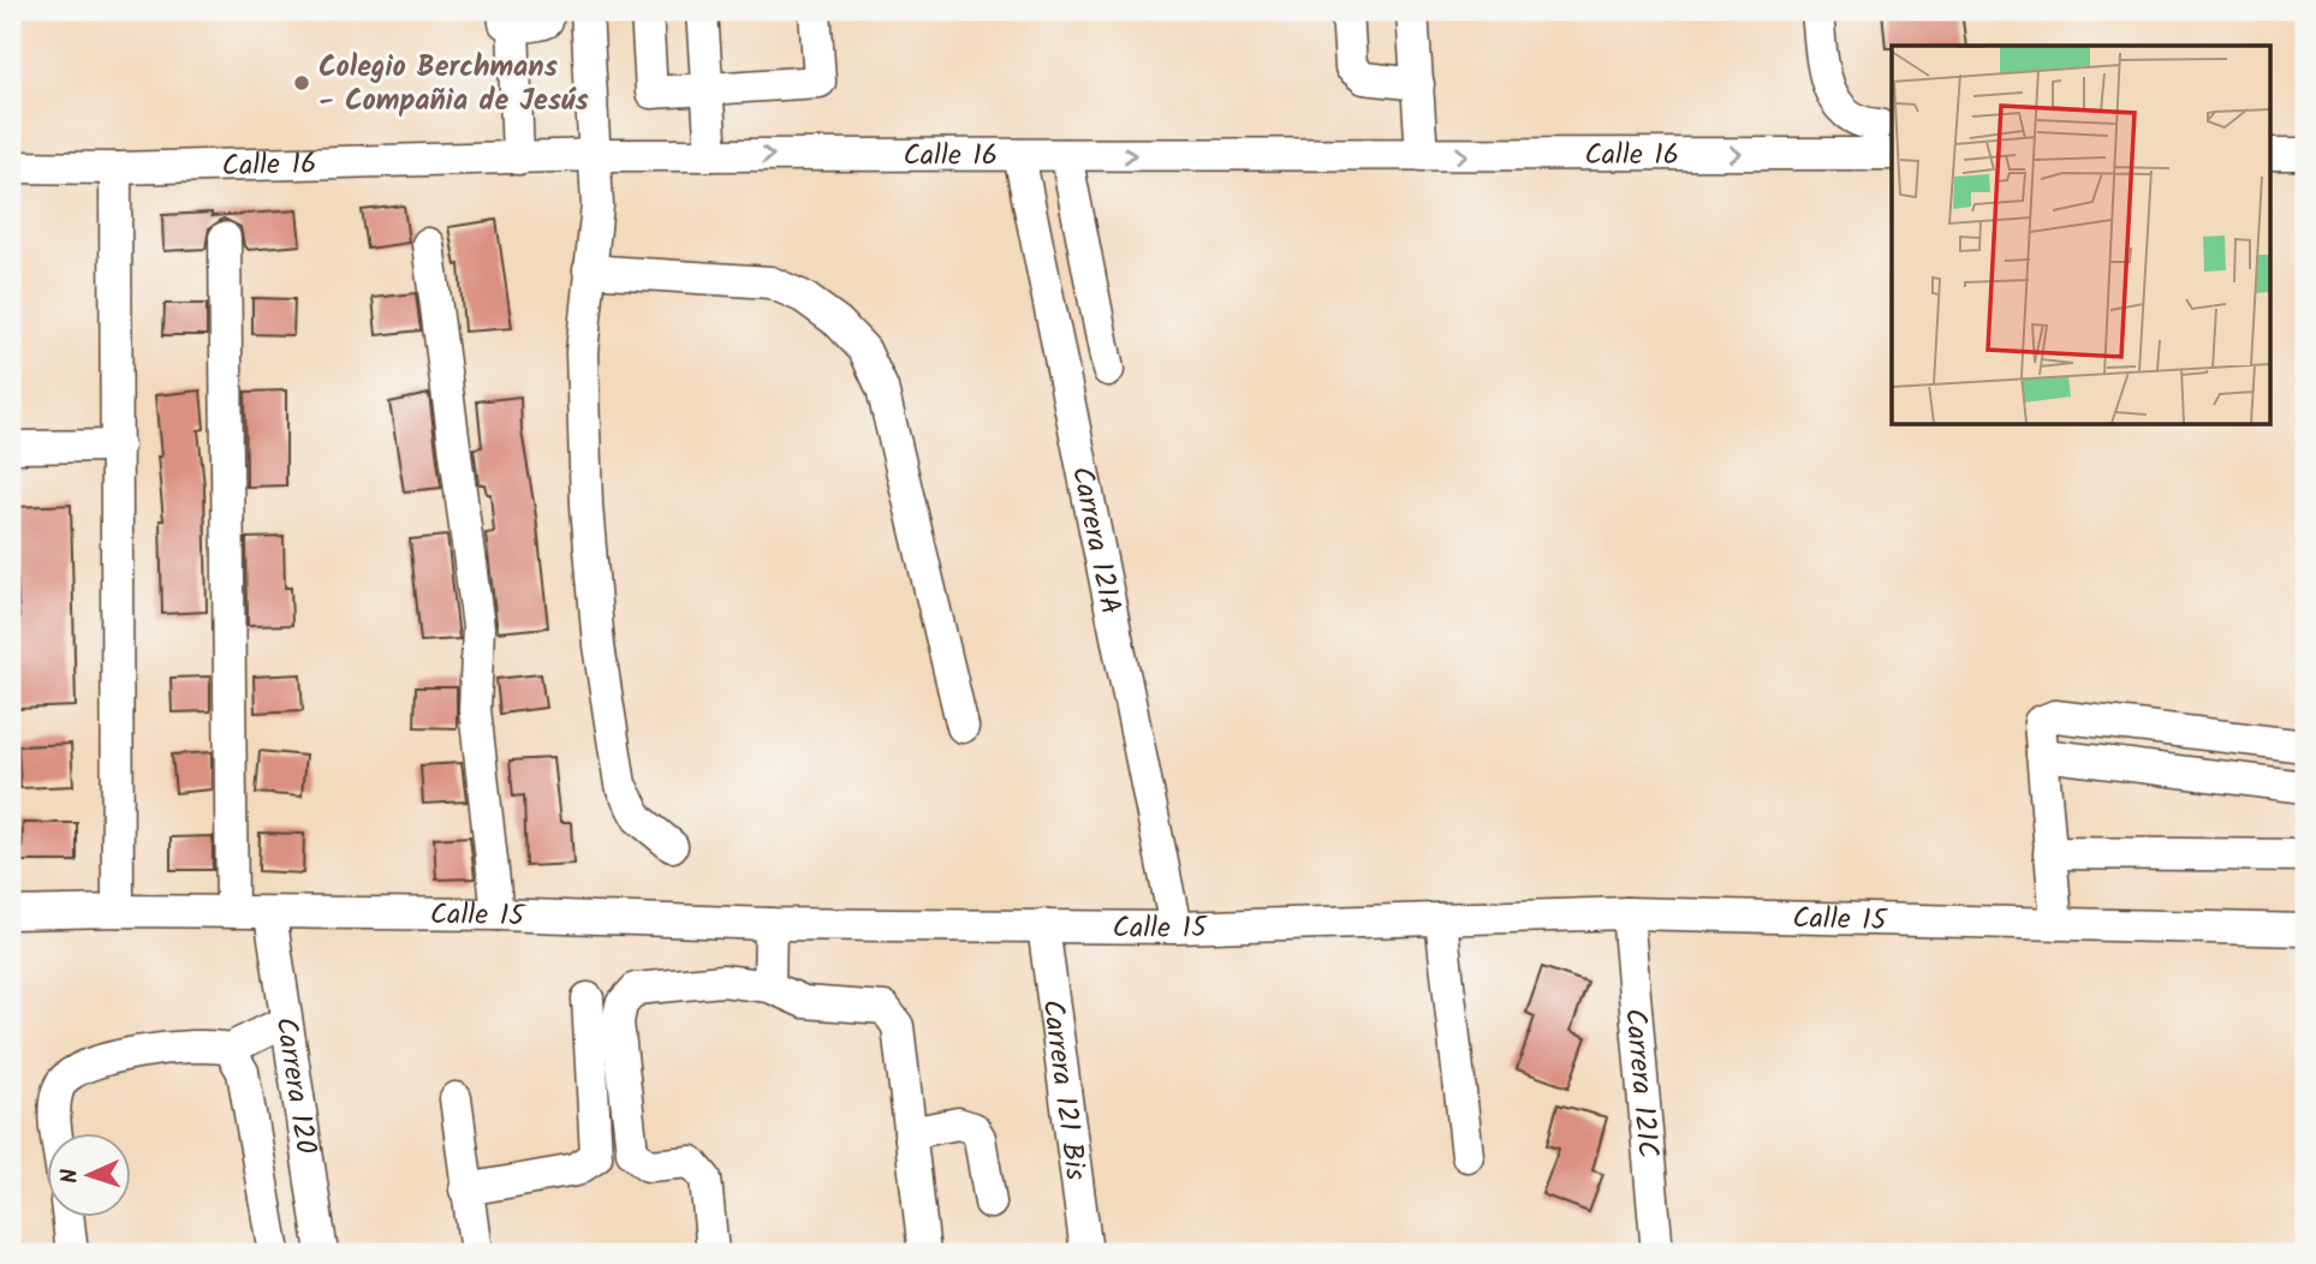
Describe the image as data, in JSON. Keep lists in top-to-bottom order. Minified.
{"streets":{"street":["Calle 16","Carrera 121A","Calle 15","Carrera 120","Carrera 121C","Carrera 121 Bis"]},"crossings":[["Calle 16","Carrera 121A"],["Carrera 121A","Calle 15"],["Calle 15","Carrera 120"],["Calle 15","Carrera 121C"],["Calle 15","Carrera 121 Bis"]],"one_way":["Calle 16"],"places":["Colegio Berchmans - Compañia de Jesús"],"north":"left"}
